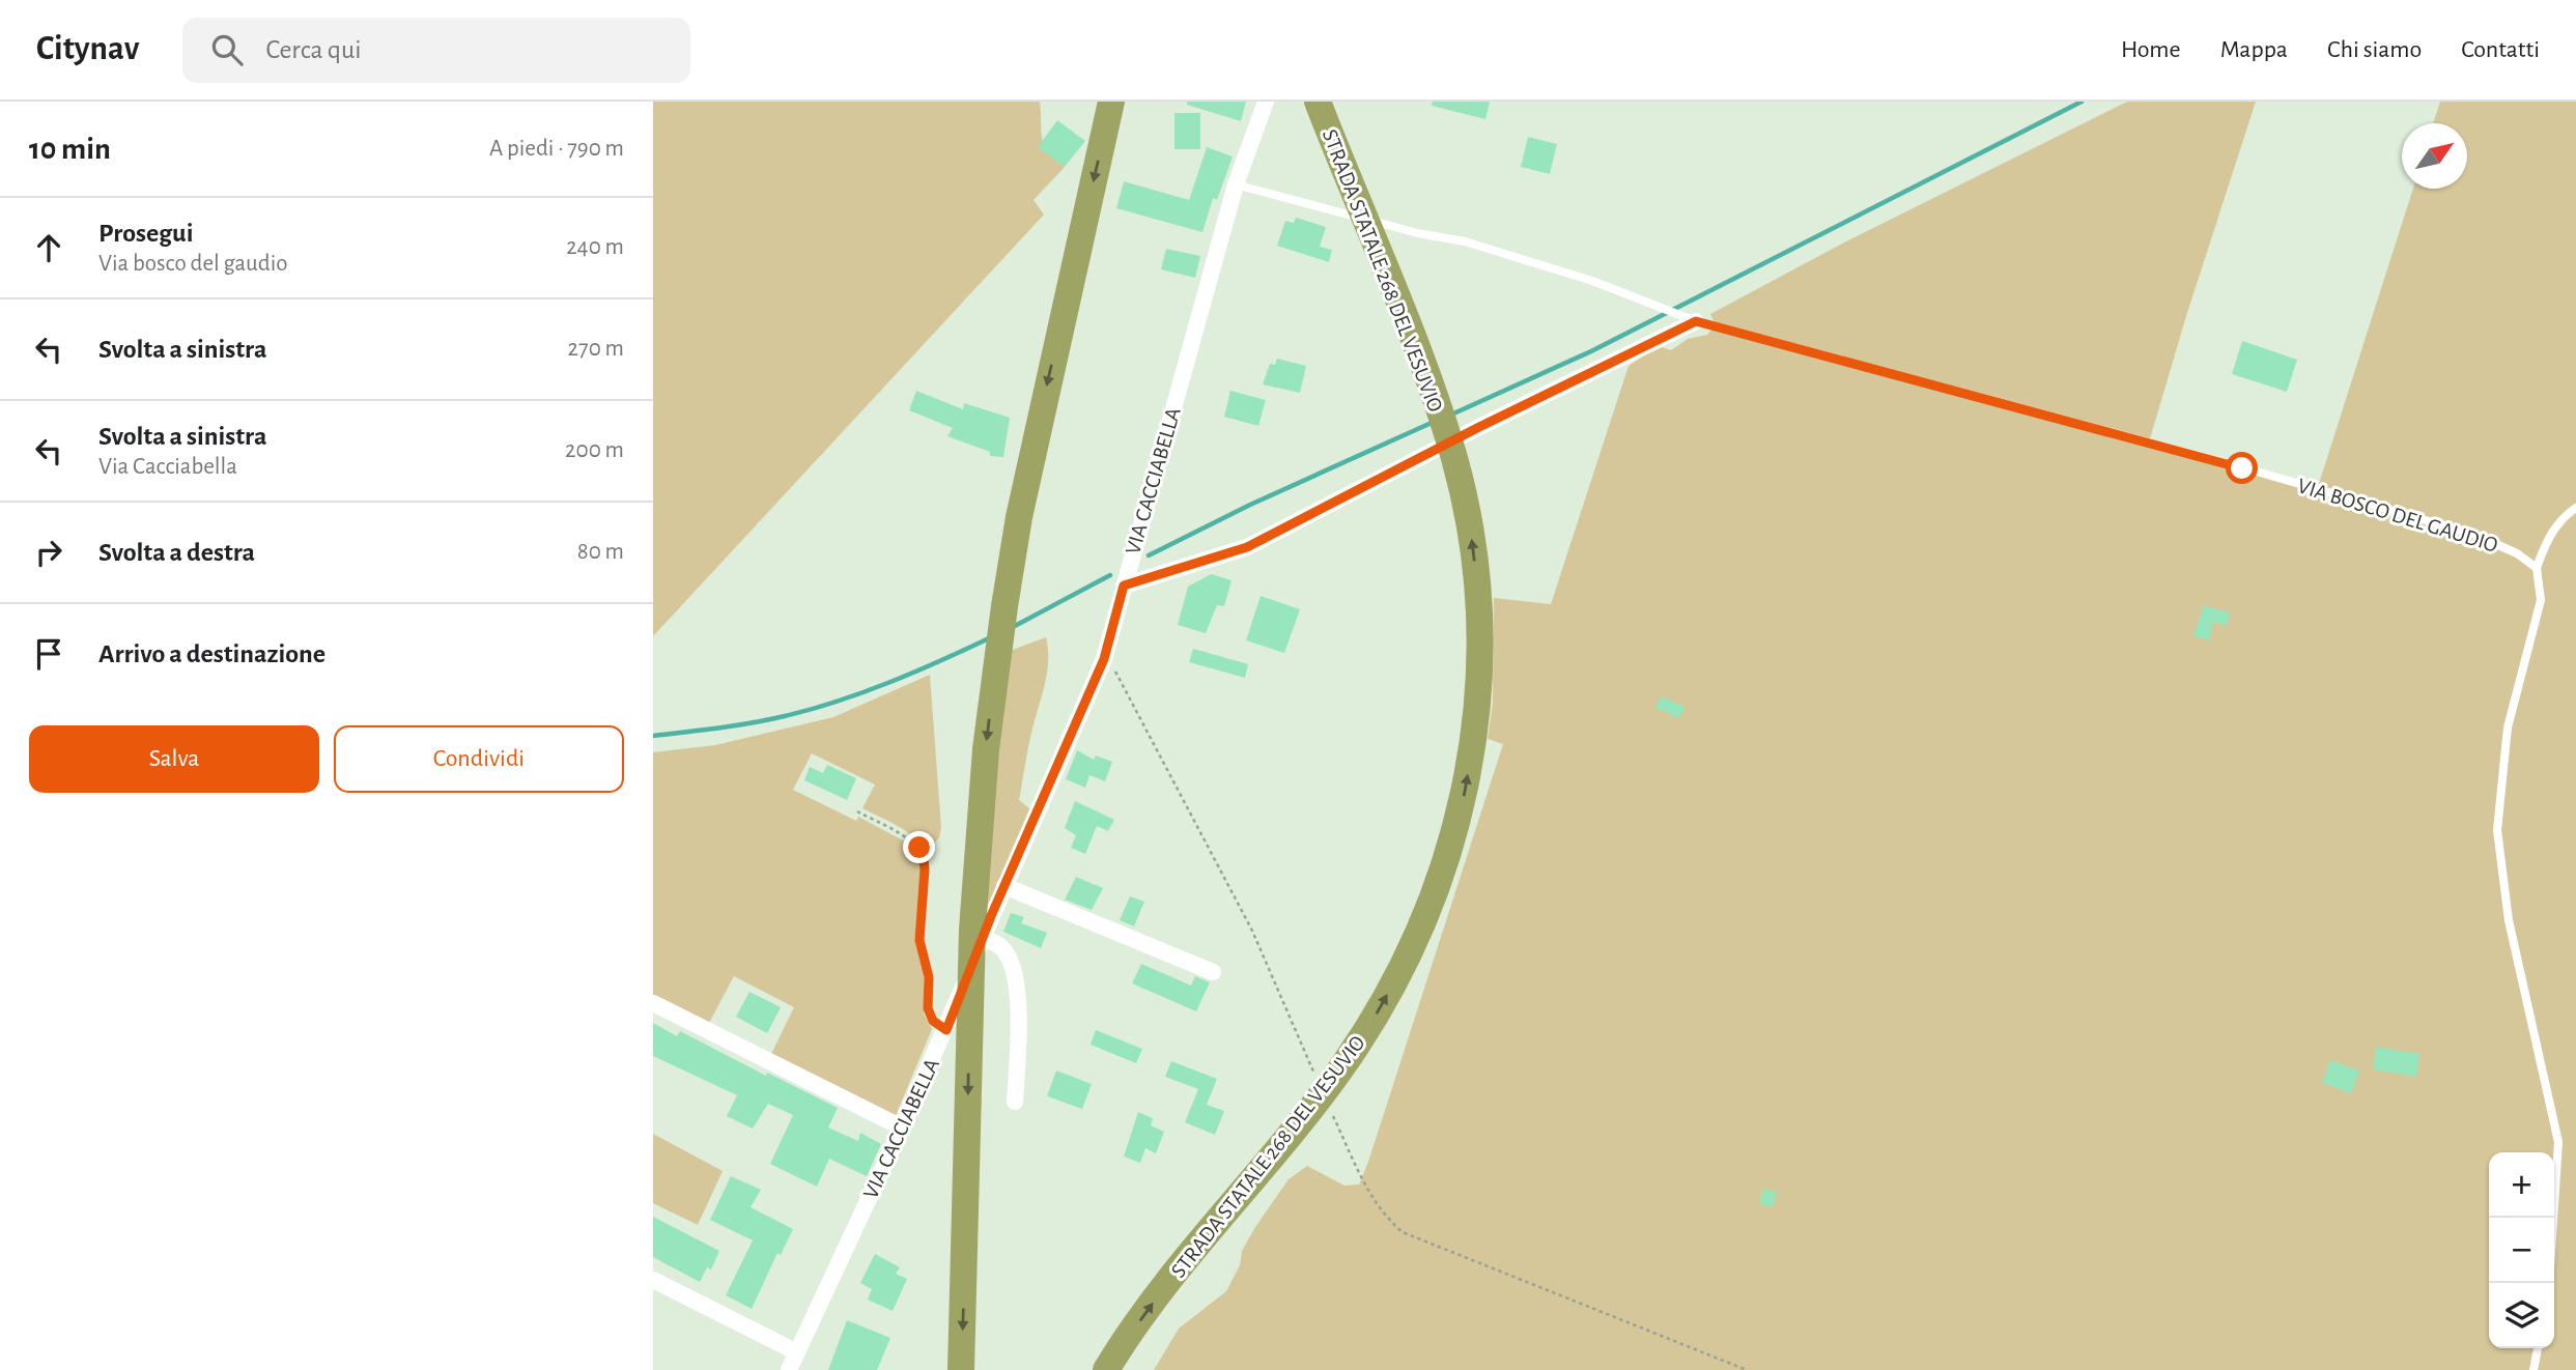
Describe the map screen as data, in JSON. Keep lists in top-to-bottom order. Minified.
{"streets":{"highway":["STRADA STATALE 268 DEL VESUVIO"],"street":["VIA CACCIABELLA"],"lane":["VIA BOSCO DEL GAUDIO"]},"crossings":[["VIA CACCIABELLA","VIA BOSCO DEL GAUDIO"]],"one_way":["STRADA STATALE 268 DEL VESUVIO"],"north":"top right","page":{"header":"Citynav","search":"Cerca qui","nav":["Home","Mappa","Chi siamo","Contatti"],"heading":["10 min","A piedi · 790 m"],"list":[["Prosegui","Via bosco del gaudio","240 m"],["Svolta a sinistra","270 m"],["Svolta a sinistra","Via Cacciabella","200 m"],["Svolta a destra","80 m"],"Arrivo a destinazione"],"buttons":["Salva","Condividi"],"map_buttons":["+","−"]}}
